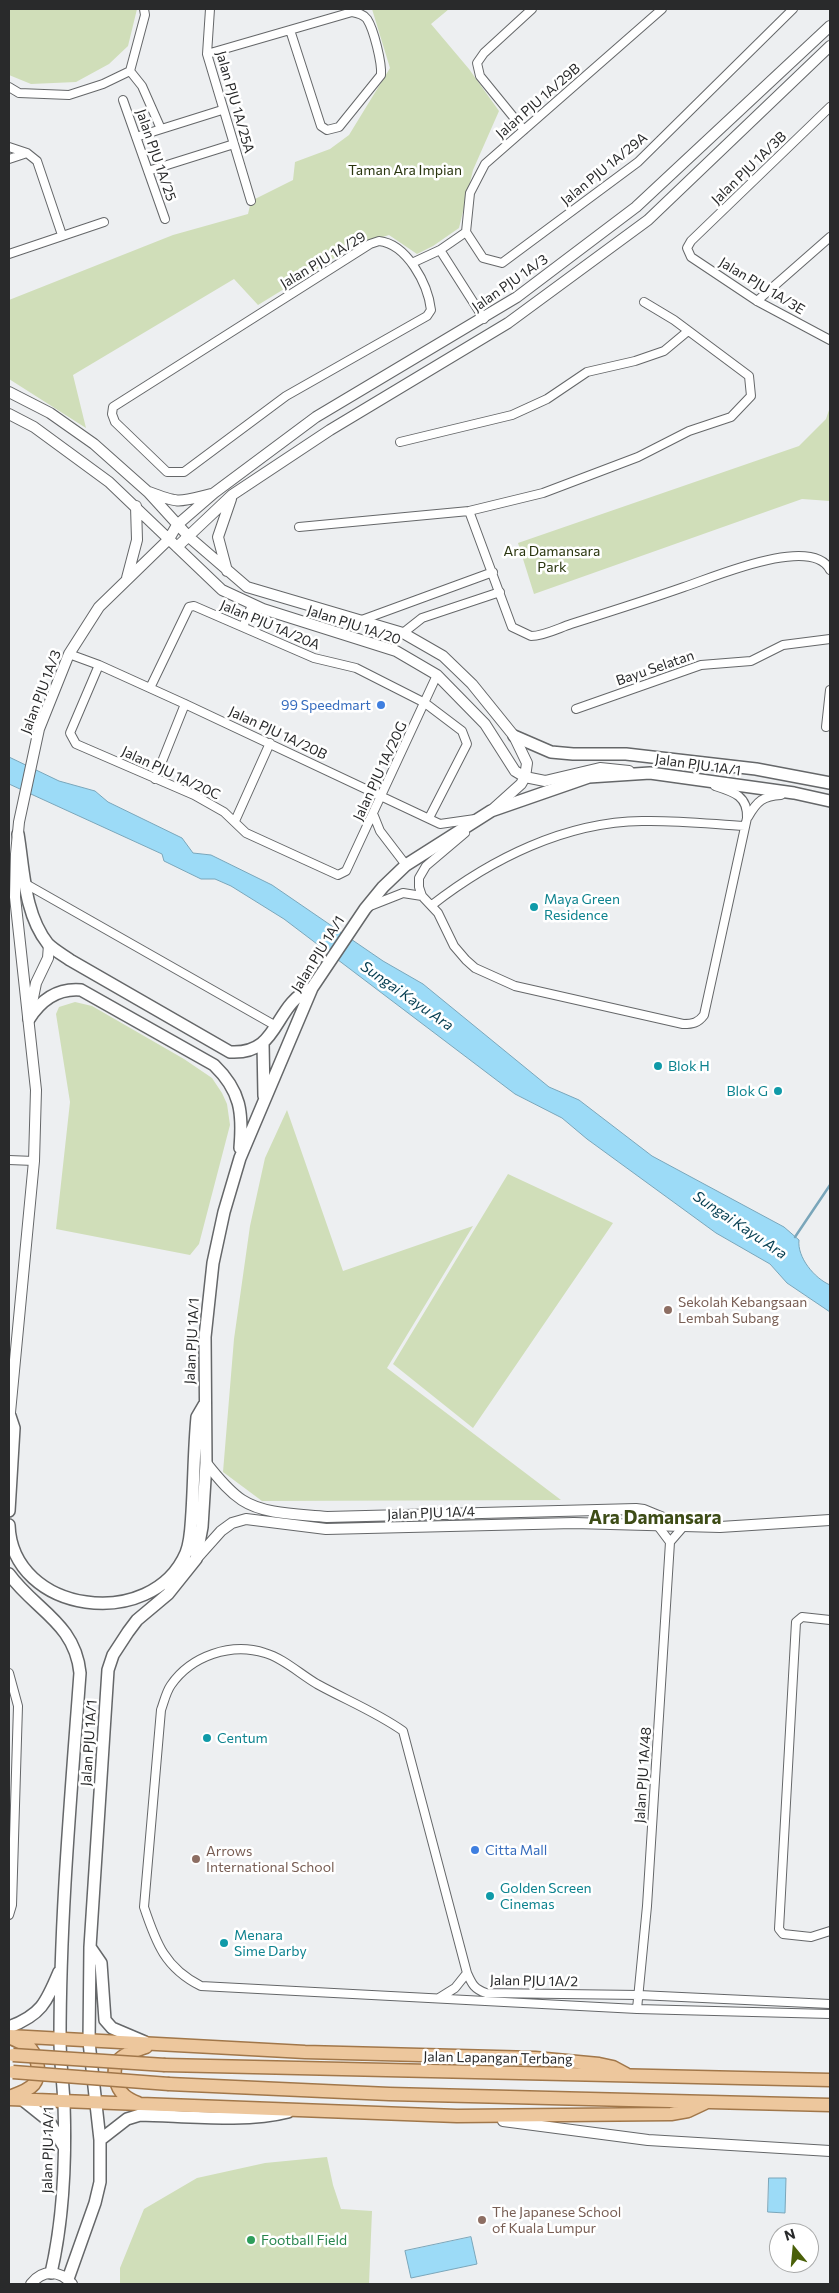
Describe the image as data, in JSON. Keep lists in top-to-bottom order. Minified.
{"streets":{"main road":["Jalan PJU 1A/1","Jalan Lapangan Terbang"],"street":["Jalan PJU 1A/29B","Jalan PJU 1A/25A","Jalan PJU 1A/25","Jalan PJU 1A/3B","Jalan PJU 1A/29A","Jalan PJU 1A/29","Jalan PJU 1A/3","Jalan PJU 1A/3E","Jalan PJU 1A/20A","Jalan PJU 1A/20","Bayu Selatan","Jalan PJU 1A/20B","Jalan PJU 1A/20G","Jalan PJU 1A/20C","Jalan PJU 1A/4","Jalan PJU 1A/48","Jalan PJU 1A/2"]},"crossings":[["Jalan PJU 1A/29B","Jalan PJU 1A/29A"],["Jalan PJU 1A/3B","Jalan PJU 1A/3E"],["Jalan PJU 1A/3","Jalan PJU 1A/20"],["Jalan PJU 1A/3","Jalan PJU 1A/20B"],["Jalan PJU 1A/20A","Jalan PJU 1A/20B"],["Jalan PJU 1A/20A","Jalan PJU 1A/20G"],["Jalan PJU 1A/20","Jalan PJU 1A/1"],["Jalan PJU 1A/20","Jalan PJU 1A/20G"],["Jalan PJU 1A/20B","Jalan PJU 1A/1"],["Jalan PJU 1A/20B","Jalan PJU 1A/20G"],["Jalan PJU 1A/20B","Jalan PJU 1A/20C"],["Jalan PJU 1A/1","Jalan PJU 1A/4"],["Jalan PJU 1A/20G","Jalan PJU 1A/20C"],["Jalan PJU 1A/48","Jalan PJU 1A/2"]],"districts":["Ara Damansara"],"water":["Sungai Kayu Ara"],"parks":["Taman Ara Impian","Ara Damansara Park"],"places":["99 Speedmart","Maya Green Residence","Blok H","Blok G","Sekolah Kebangsaan Lembah Subang","Centum","Citta Mall","Arrows International School","Golden Screen Cinemas","Menara Sime Darby","The Japanese School of Kuala Lumpur","Football Field"],"north":"top"}
